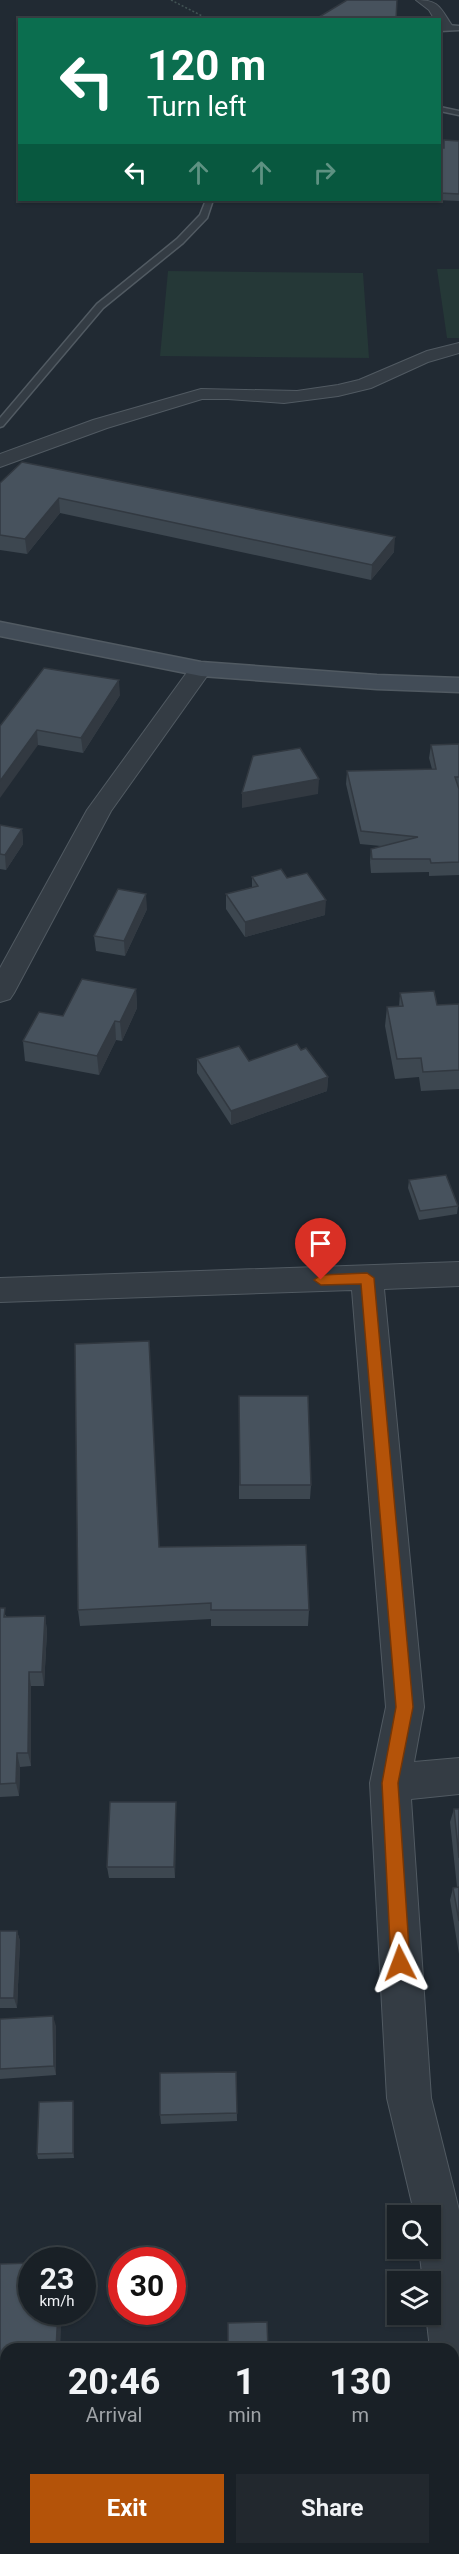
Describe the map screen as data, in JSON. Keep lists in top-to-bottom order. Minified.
{"page":{"turn":["120 m","Turn left"],"speed":"23 km/h","limit":"30","eta":["20:46","Arrival","1","min","130","m"],"buttons":["Exit","Share"]}}
